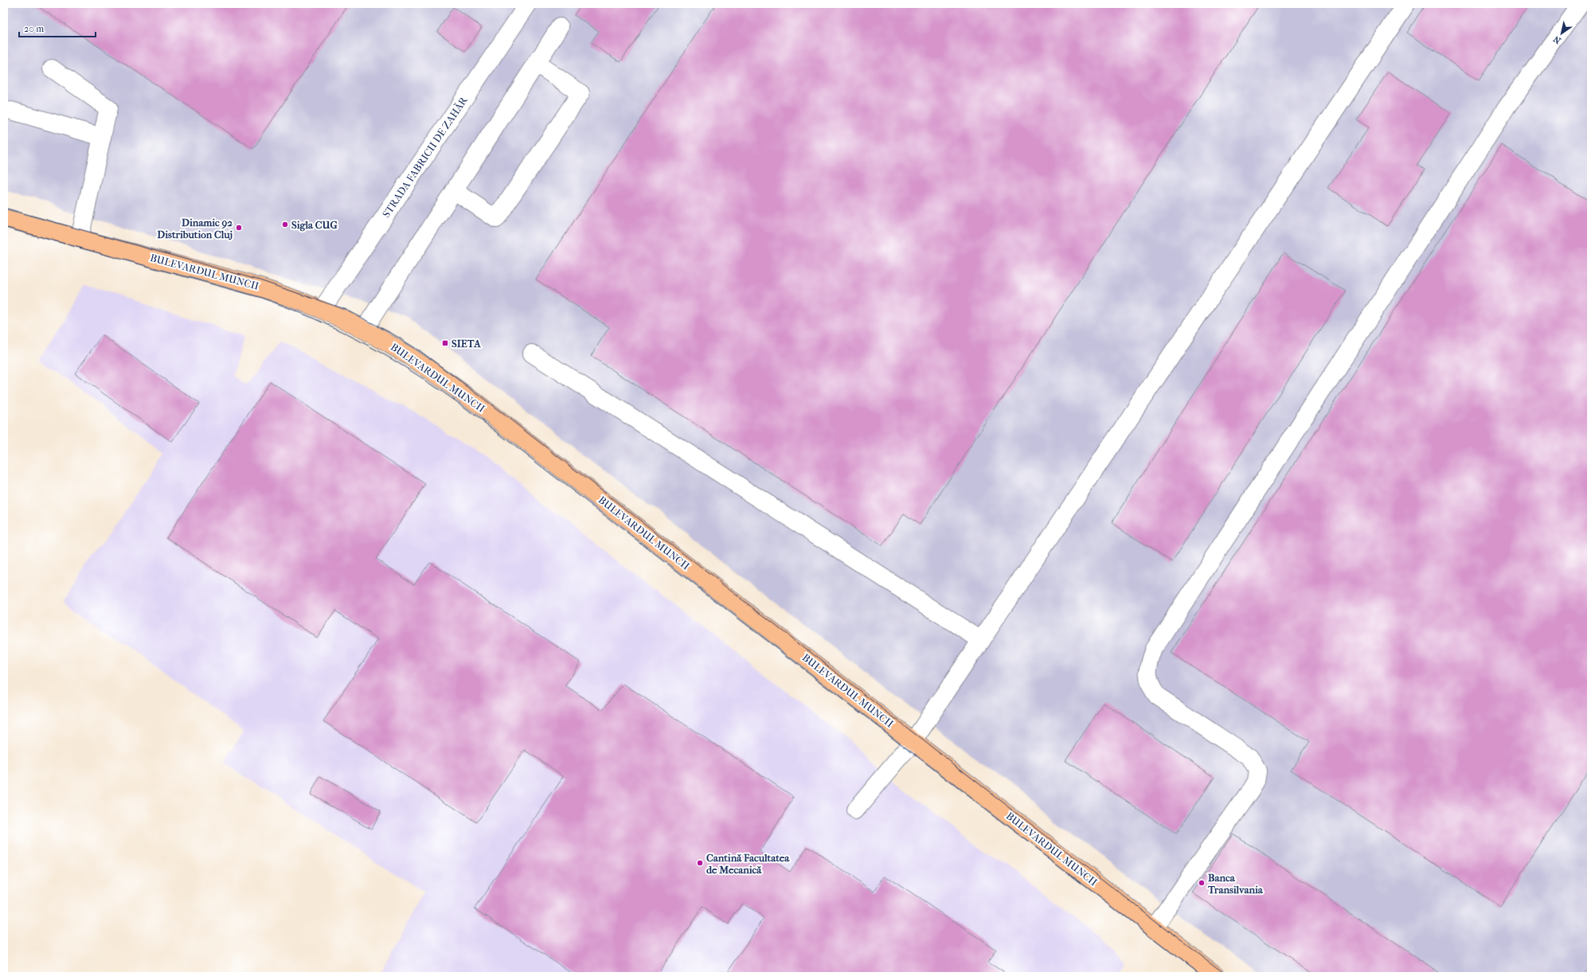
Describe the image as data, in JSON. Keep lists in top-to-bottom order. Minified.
{"streets":{"main road":["BULEVARDUL MUNCII"],"lane":["STRADA FABRICII DE ZAHĂR"]},"crossings":[["STRADA FABRICII DE ZAHĂR","BULEVARDUL MUNCII"]],"places":{"other":["Sigla CUG","Dinamic 92 Distribution Cluj","Cantină Facultatea de Mecanică","Banca Transilvania"],"transit":["SIETA"]},"scale_bar":"20 m","north":"bottom left"}
